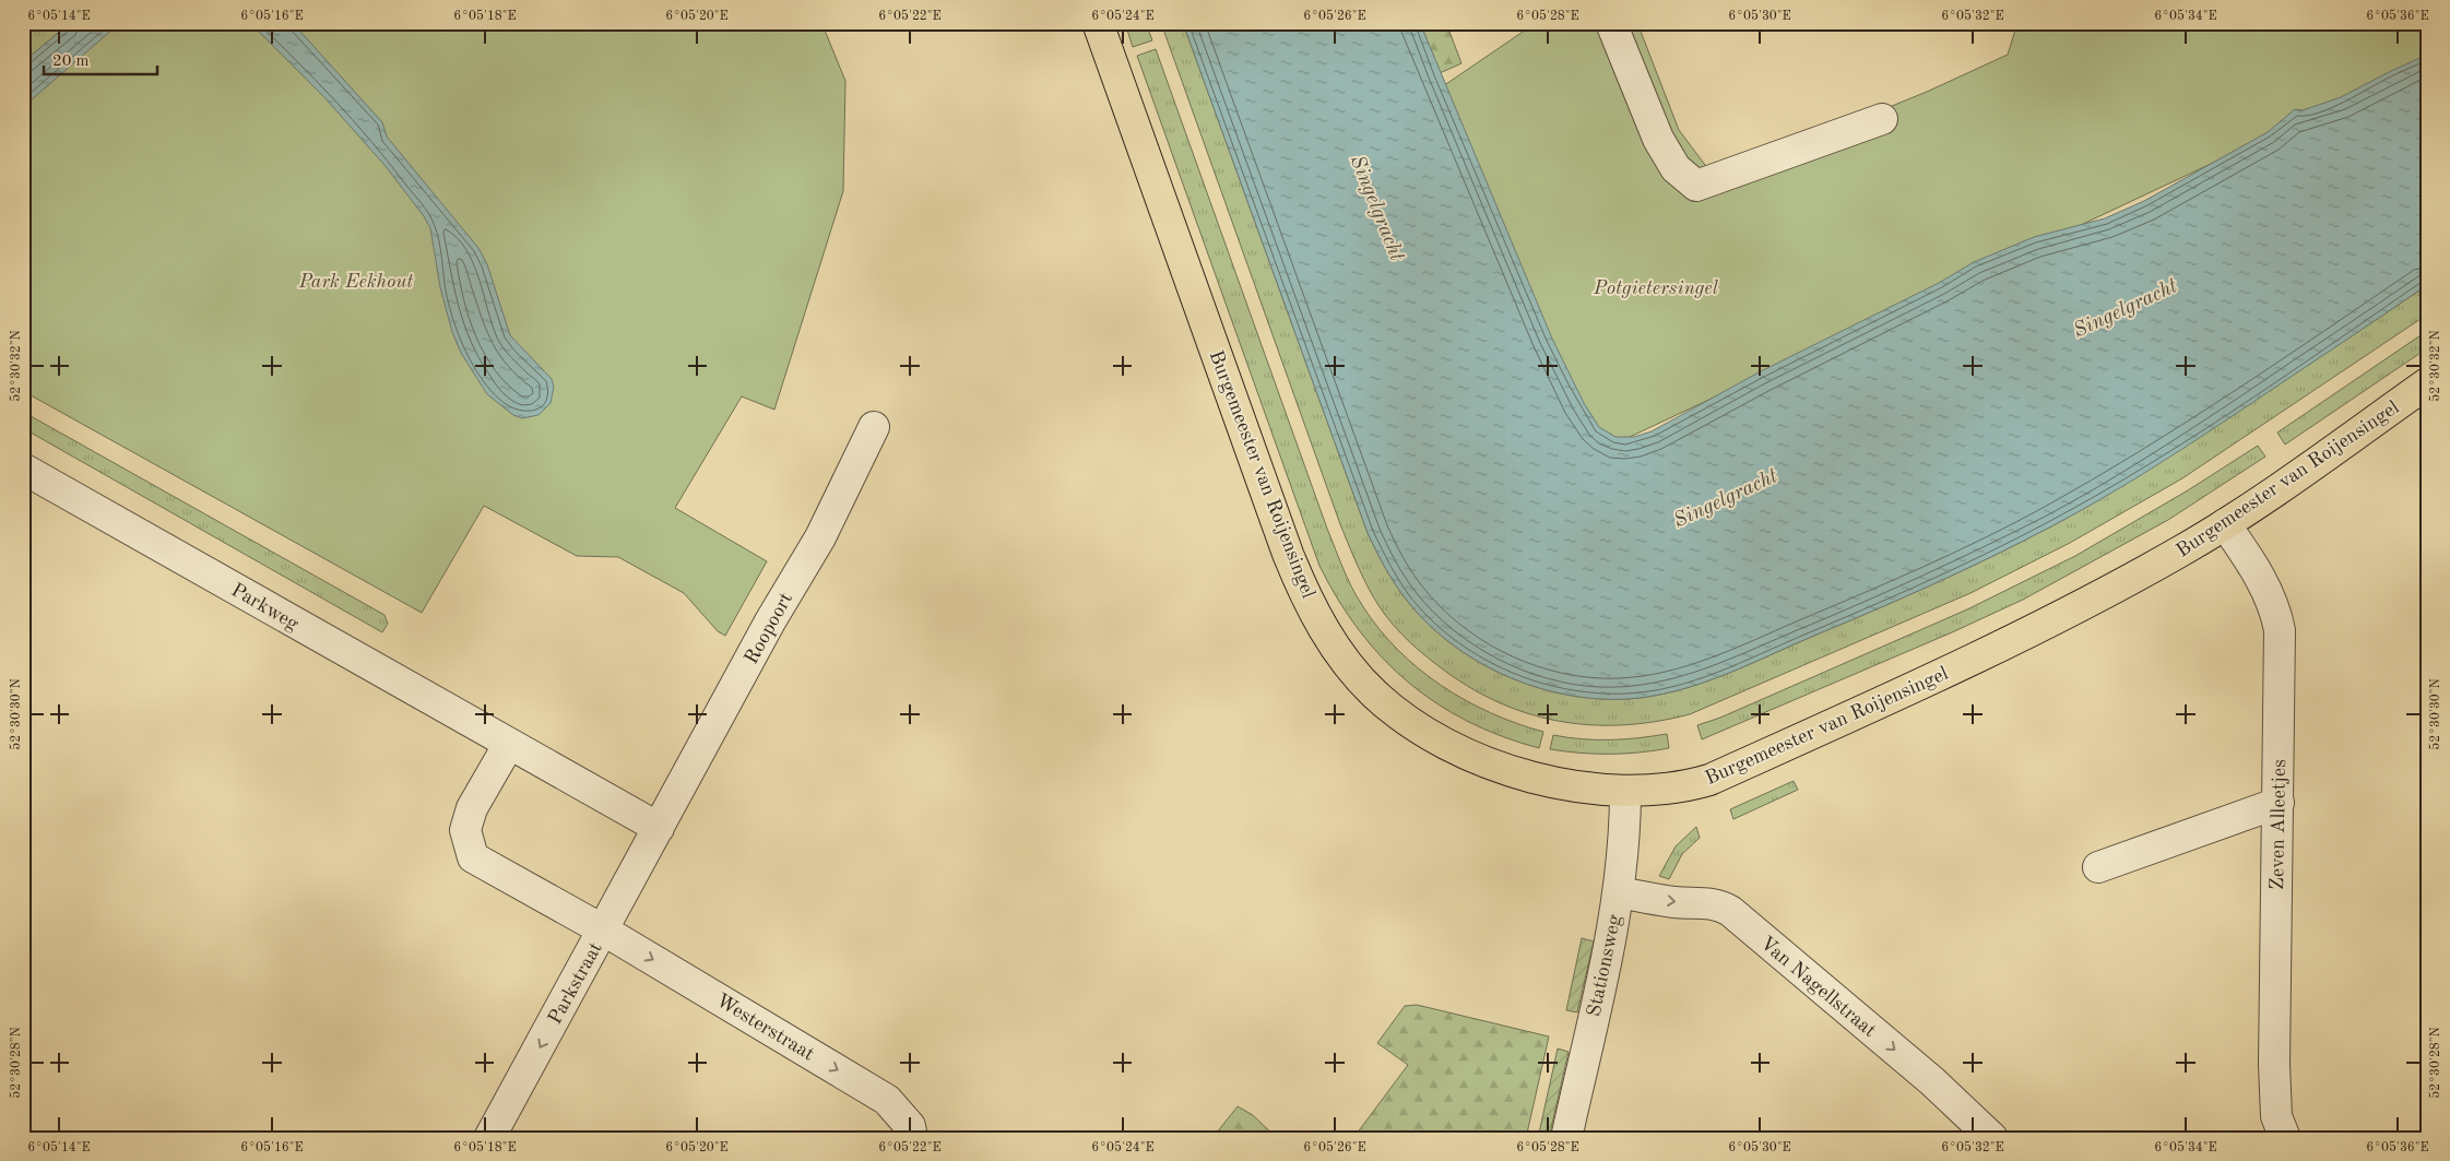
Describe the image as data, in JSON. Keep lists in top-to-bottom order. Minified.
{"streets":{"main road":["Burgemeester van Roijensingel"],"street":["Parkweg","Roopoort","Zeven Alleetjes","Stationsweg","Parkstraat","Van Nagellstraat","Westerstraat"]},"crossings":[["Burgemeester van Roijensingel","Zeven Alleetjes"],["Burgemeester van Roijensingel","Stationsweg"],["Parkweg","Roopoort"],["Parkweg","Parkstraat"],["Roopoort","Parkstraat"],["Stationsweg","Van Nagellstraat"],["Parkstraat","Westerstraat"]],"one_way":["Parkstraat","Van Nagellstraat","Westerstraat"],"water":["Singelgracht"],"parks":["Park Eekhout","Potgietersingel"],"scale_bar":"20 m","coordinates":["6°05'14\"E","6°05'16\"E","6°05'18\"E","6°05'20\"E","6°05'22\"E","6°05'24\"E","6°05'26\"E","6°05'28\"E","6°05'30\"E","6°05'32\"E","6°05'34\"E","6°05'36\"E","52°30'32\"N","52°30'30\"N","52°30'28\"N"]}
